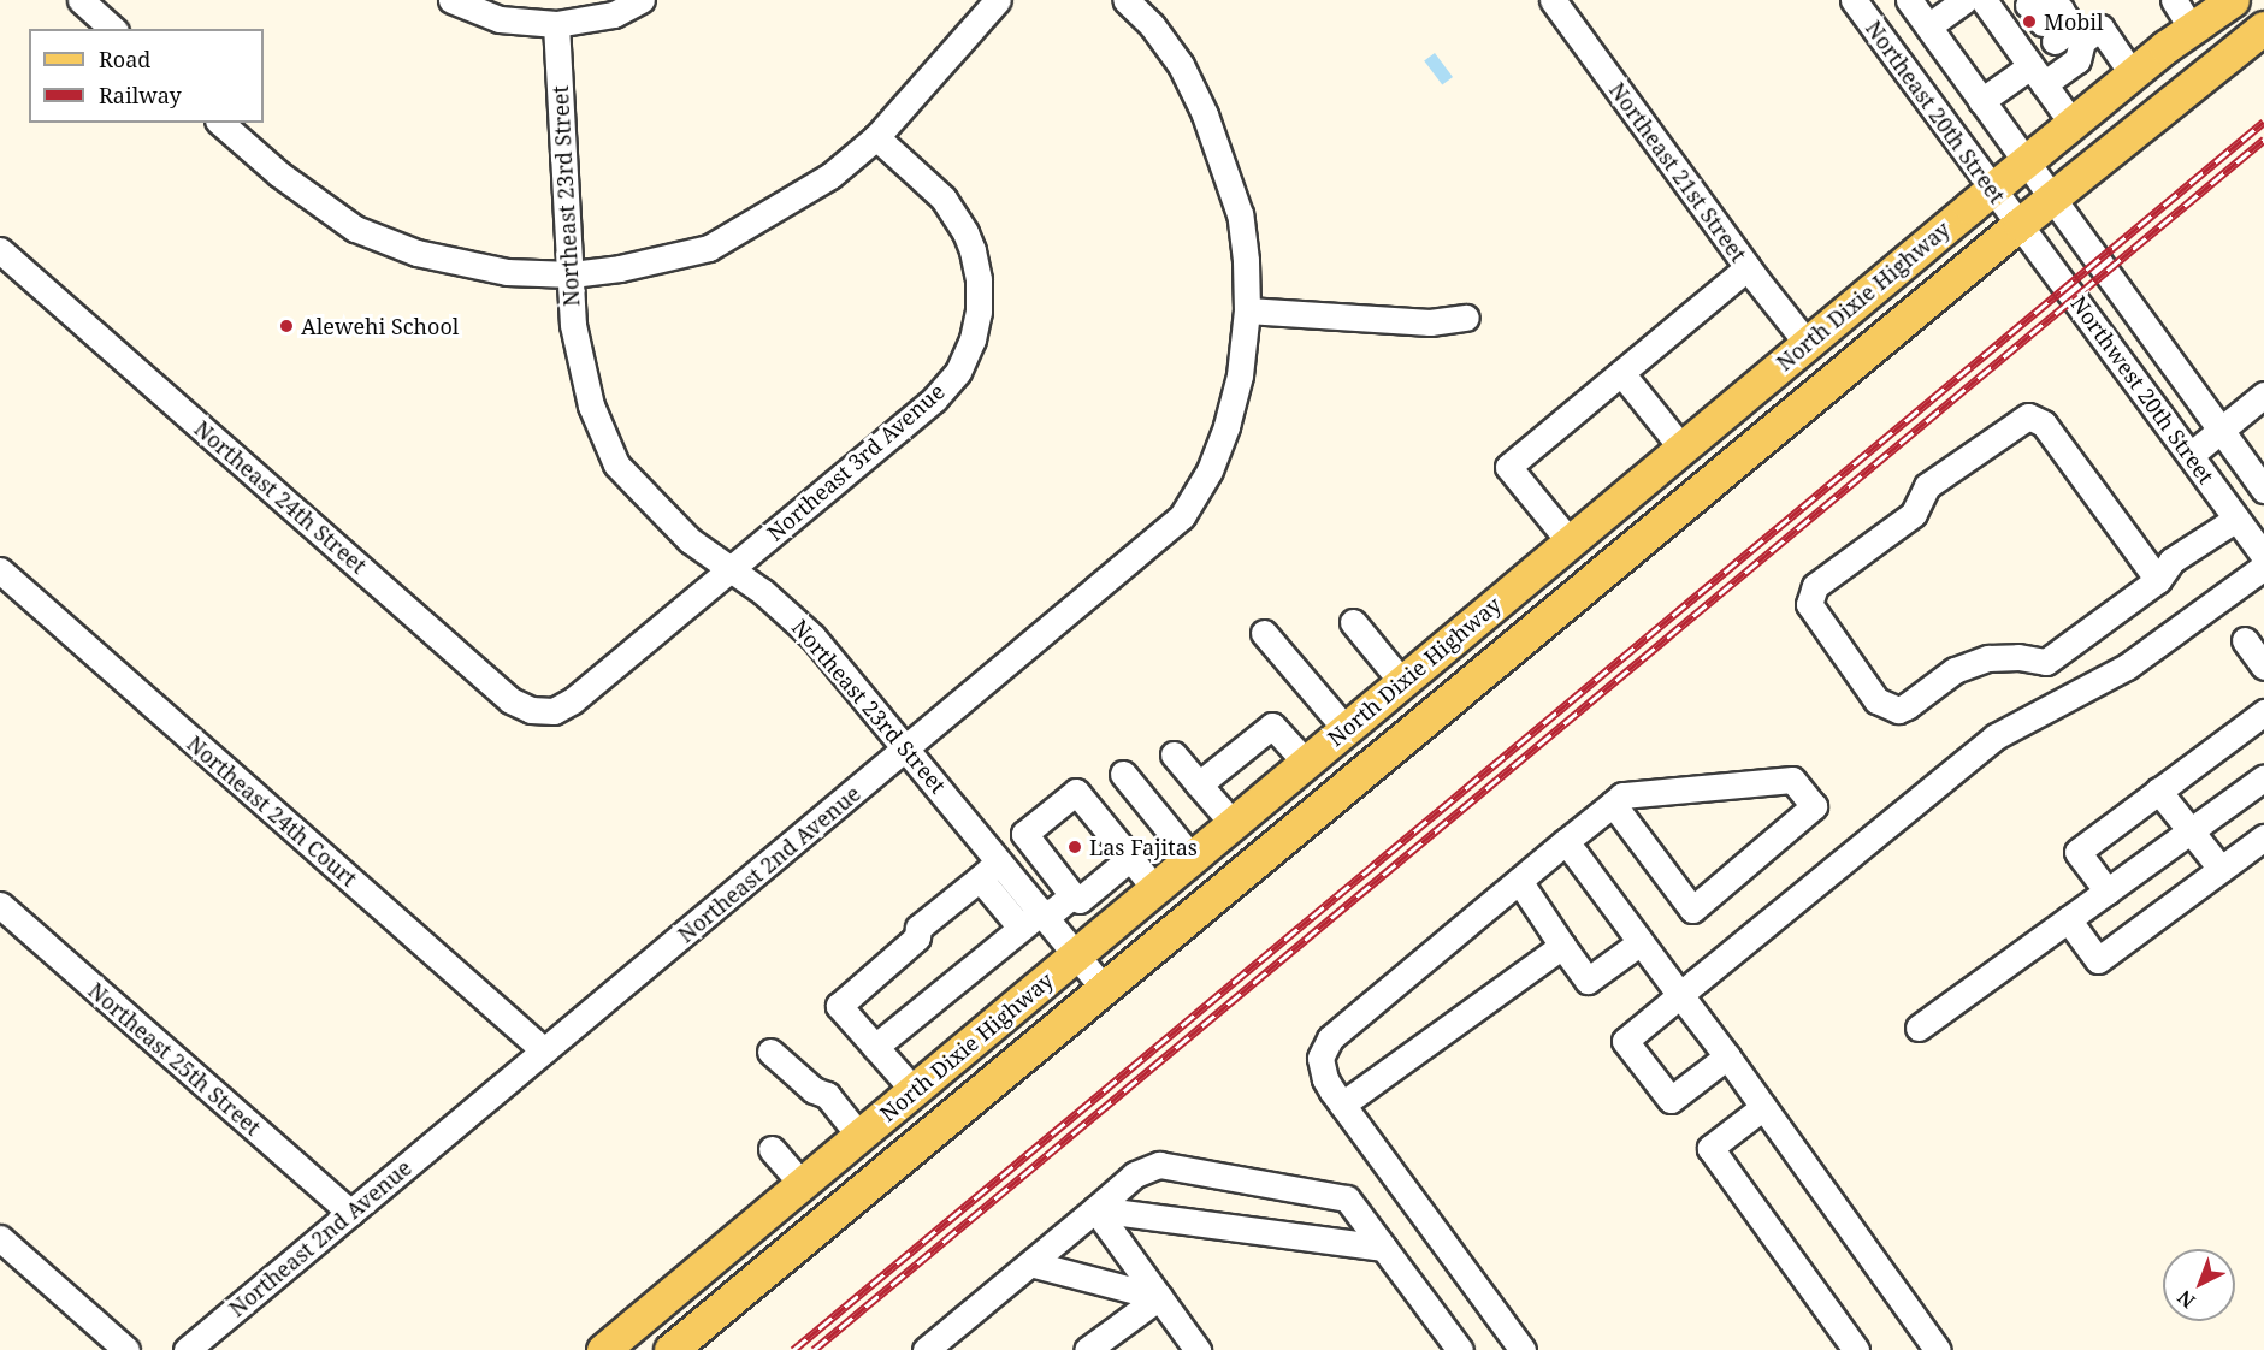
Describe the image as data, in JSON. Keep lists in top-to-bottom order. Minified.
{"streets":{"main road":["North Dixie Highway"],"street":["Northeast 20th Street","Northeast 21st Street","Northeast 23rd Street","Northwest 20th Street","Northeast 3rd Avenue","Northeast 24th Street","Northeast 24th Court","Northeast 2nd Avenue","Northeast 25th Street"]},"crossings":[["Northeast 20th Street","North Dixie Highway"],["Northeast 20th Street","Northwest 20th Street"],["Northeast 21st Street","North Dixie Highway"],["Northeast 23rd Street","North Dixie Highway"],["Northeast 23rd Street","Northeast 3rd Avenue"],["Northeast 23rd Street","Northeast 2nd Avenue"],["North Dixie Highway","Northwest 20th Street"],["Northeast 3rd Avenue","Northeast 24th Street"],["Northeast 24th Court","Northeast 2nd Avenue"],["Northeast 2nd Avenue","Northeast 25th Street"]],"places":["Mobil","Alewehi School","Las Fajitas"],"legend":["Road","Railway"],"north":"bottom left"}
